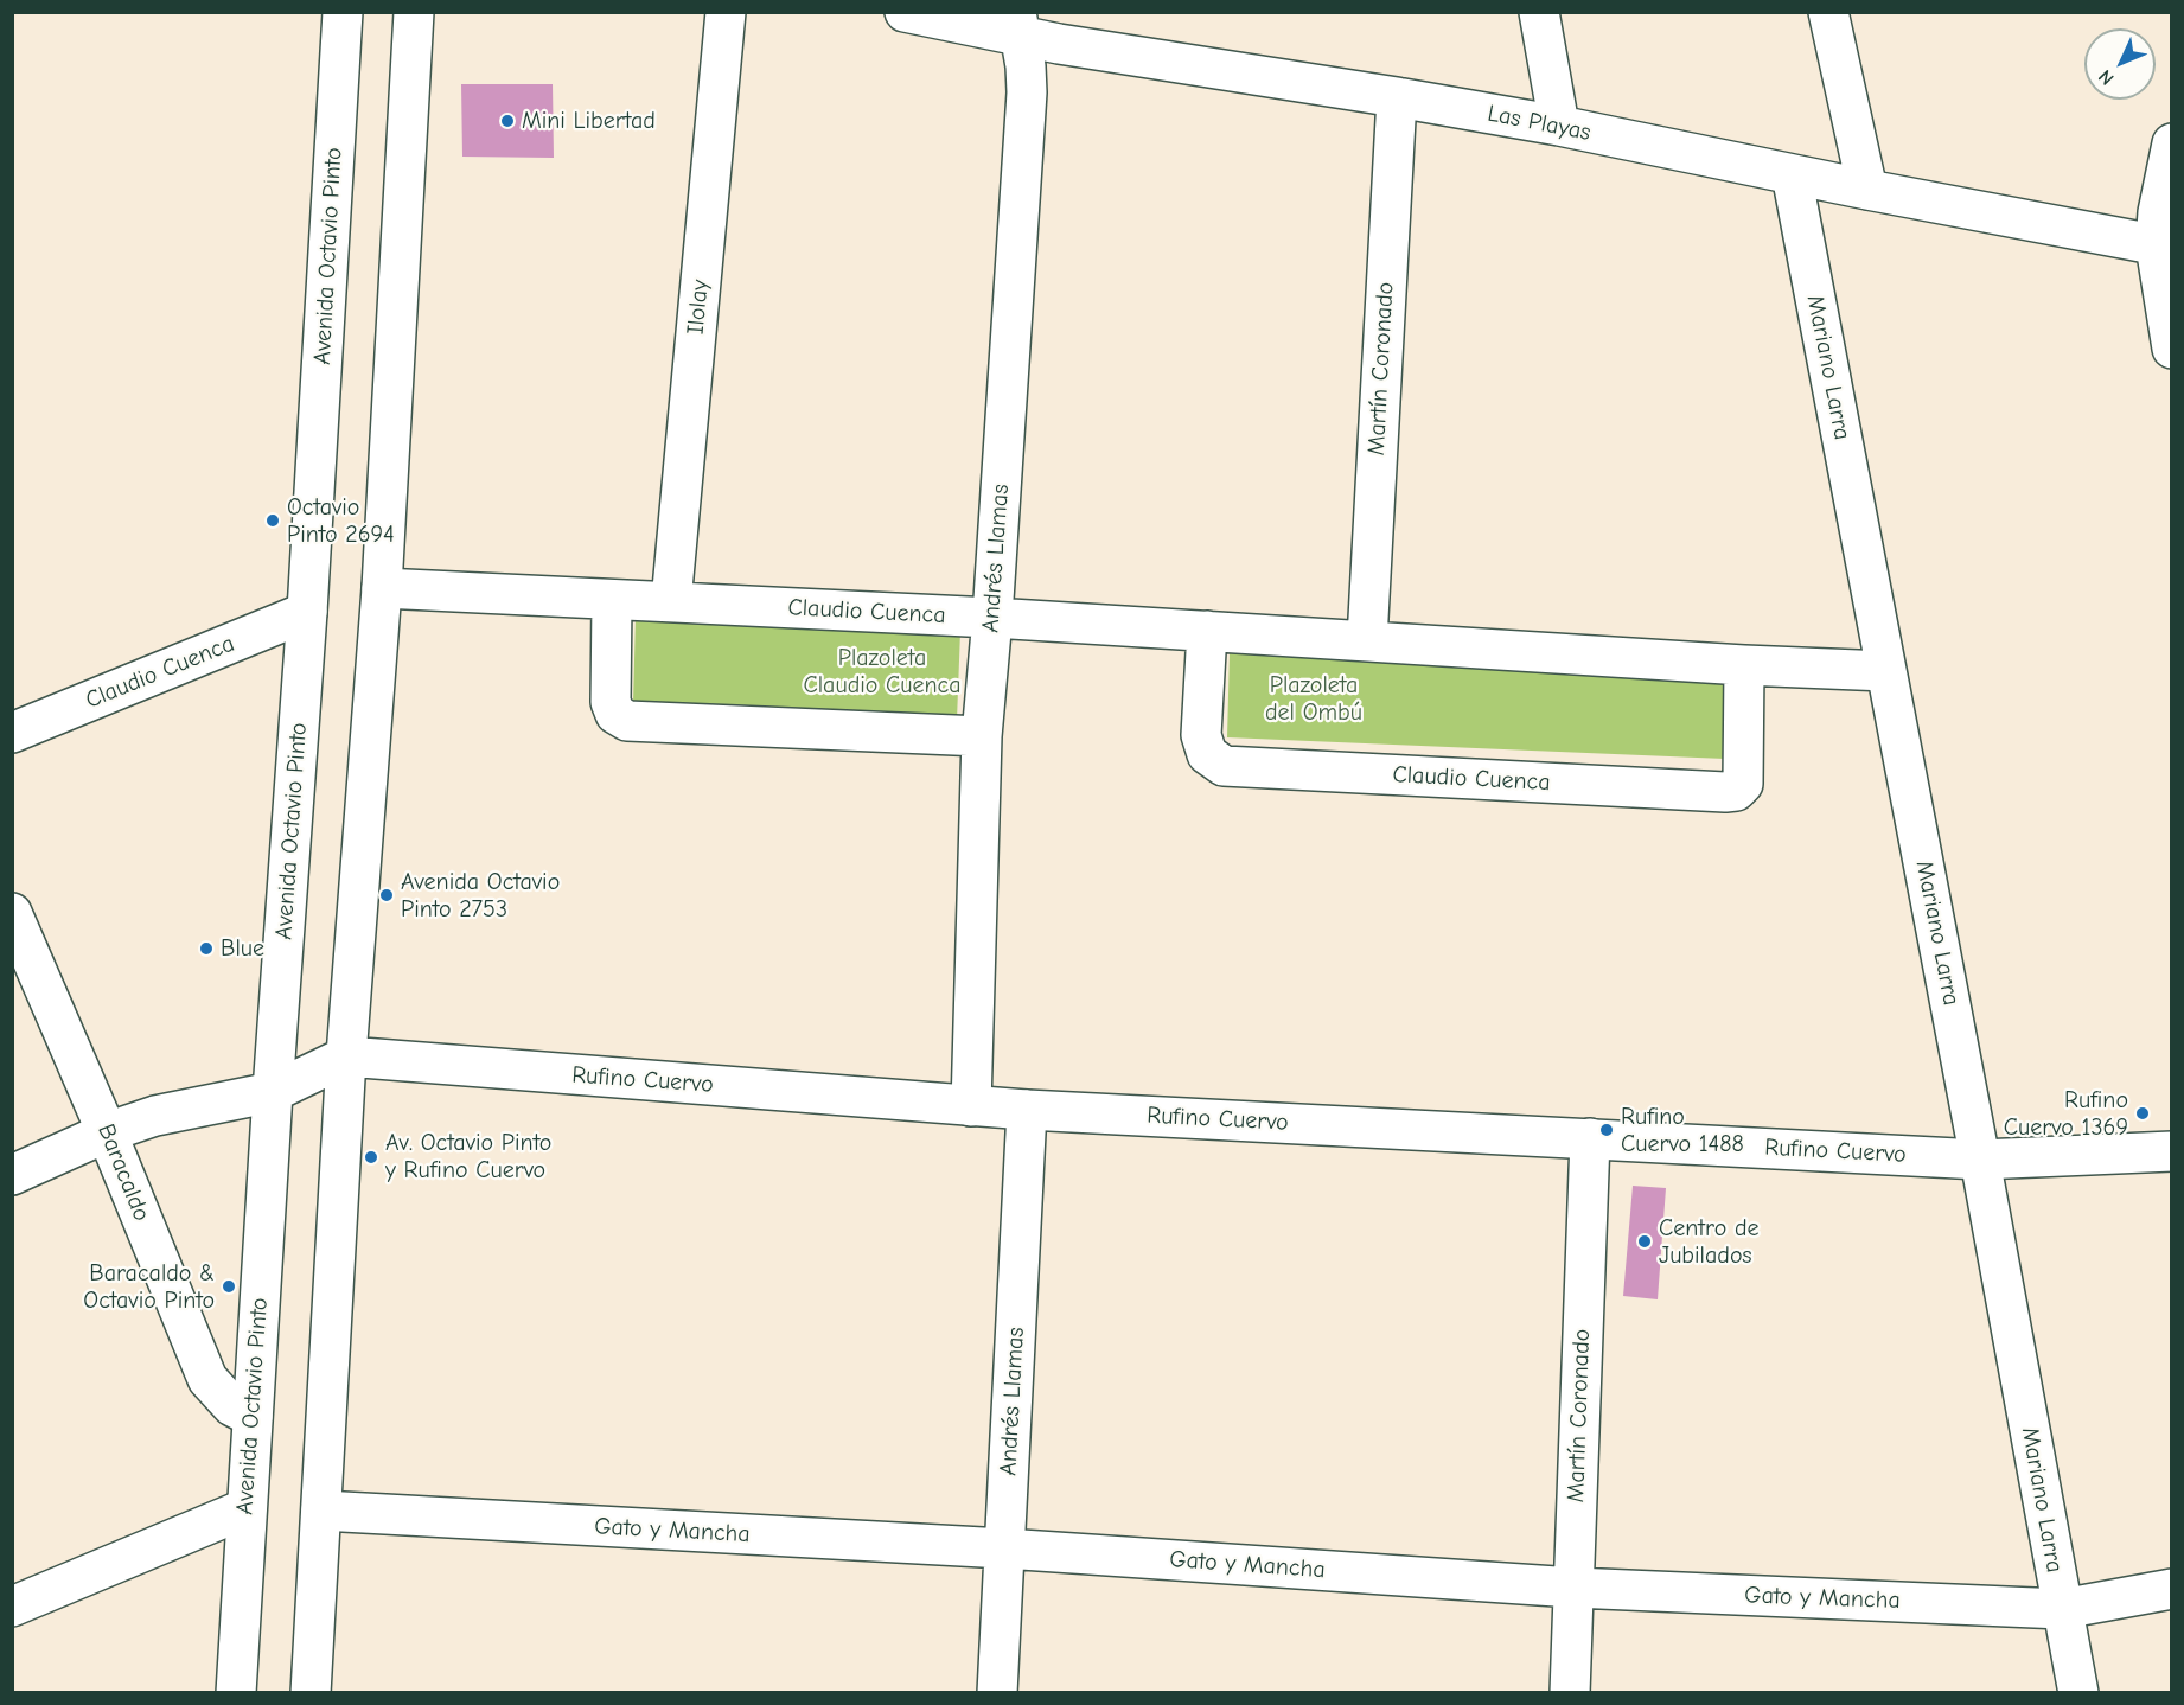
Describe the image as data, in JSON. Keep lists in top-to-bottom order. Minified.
{"streets":{"street":["Las Playas","Avenida Octavio Pinto","Ilolay","Mariano Larra","Martín Coronado","Andrés Llamas","Claudio Cuenca","Rufino Cuervo","Baracaldo","Gato y Mancha"]},"crossings":[["Las Playas","Mariano Larra"],["Las Playas","Martín Coronado"],["Las Playas","Andrés Llamas"],["Avenida Octavio Pinto","Claudio Cuenca"],["Avenida Octavio Pinto","Baracaldo"],["Ilolay","Claudio Cuenca"],["Mariano Larra","Claudio Cuenca"],["Mariano Larra","Rufino Cuervo"],["Mariano Larra","Gato y Mancha"],["Martín Coronado","Claudio Cuenca"],["Martín Coronado","Rufino Cuervo"],["Martín Coronado","Gato y Mancha"],["Andrés Llamas","Claudio Cuenca"],["Andrés Llamas","Rufino Cuervo"],["Andrés Llamas","Gato y Mancha"]],"parks":["Plazoleta Claudio Cuenca","Plazoleta del Ombú"],"places":["Mini Libertad","Octavio Pinto 2694","Avenida Octavio Pinto 2753","Blue","Rufino Cuervo 1369","Rufino Cuervo 1488","Av. Octavio Pinto y Rufino Cuervo","Centro de Jubilados","Baracaldo & Octavio Pinto"],"north":"bottom left"}
